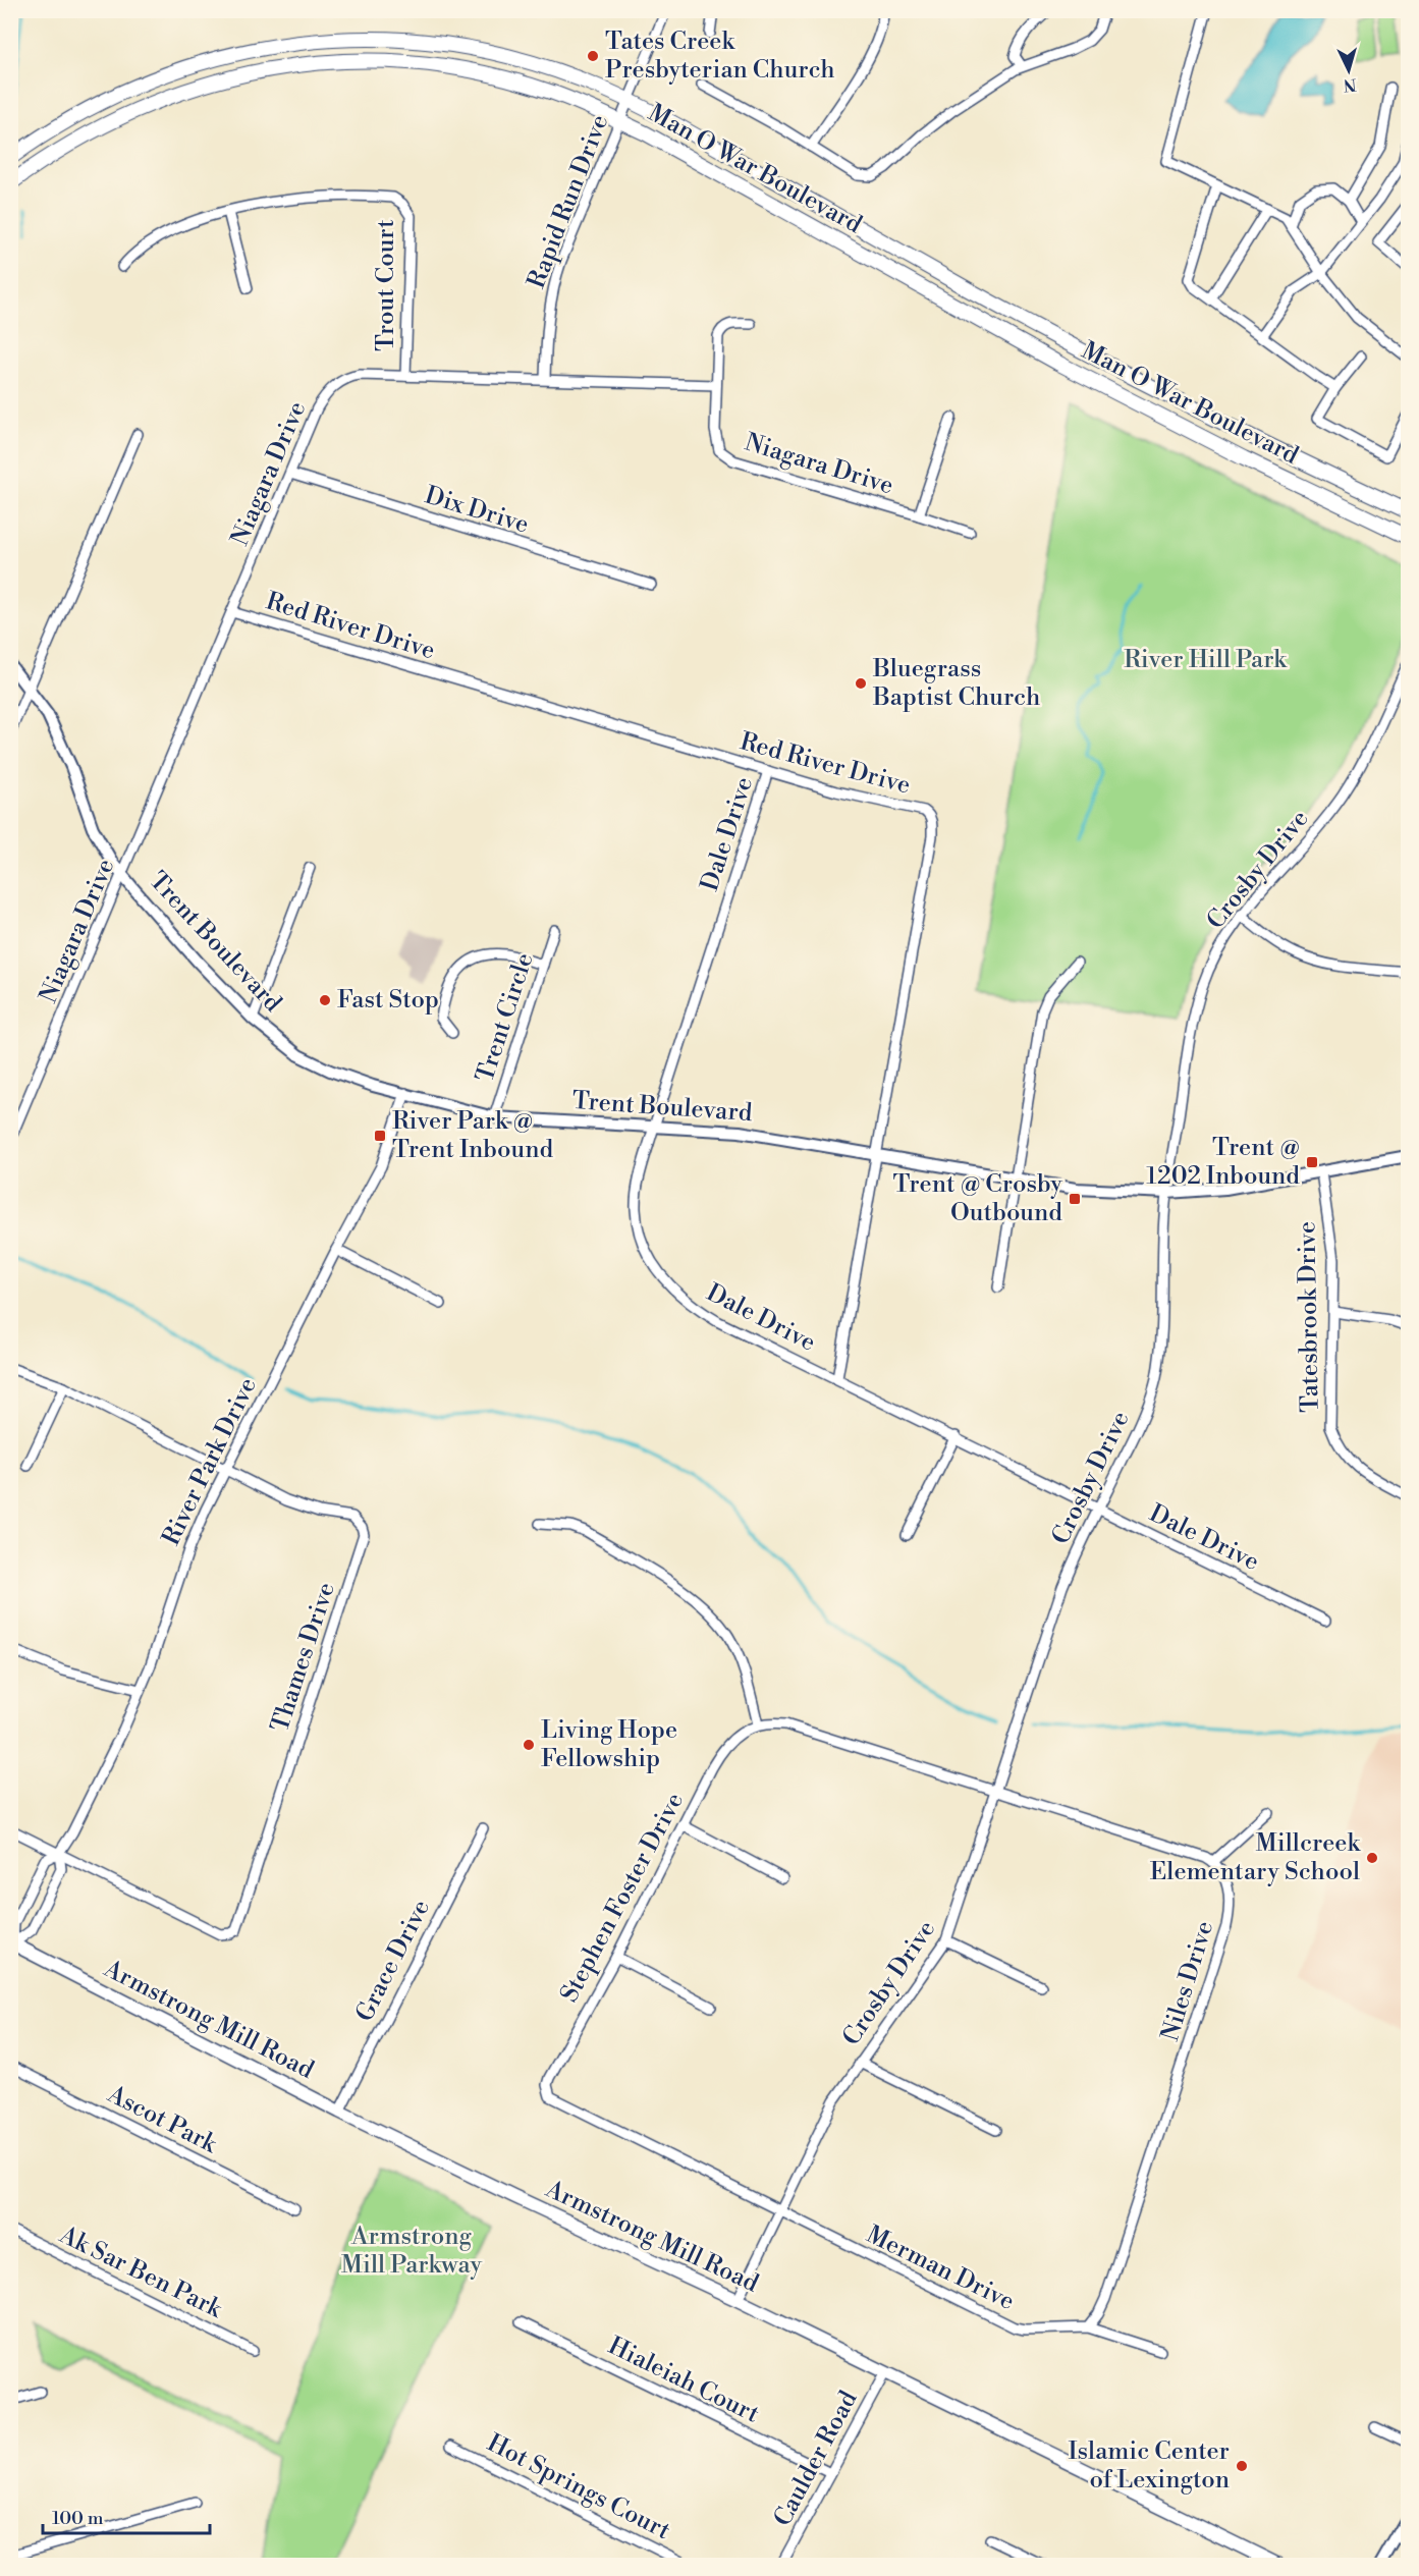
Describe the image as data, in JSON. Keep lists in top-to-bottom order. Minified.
{"streets":{"main road":["Man O War Boulevard","Armstrong Mill Road"],"street":["Rapid Run Drive","Trout Court","Niagara Drive","Dix Drive","Red River Drive","Dale Drive","Crosby Drive","Trent Boulevard","Trent Circle","Tatesbrook Drive","River Park Drive","Thames Drive","Stephen Foster Drive","Grace Drive","Niles Drive","Ascot Park","Merman Drive","Ak Sar Ben Park","Hialeiah Court","Caulder Road","Hot Springs Court"]},"crossings":[["Man O War Boulevard","Rapid Run Drive"],["Rapid Run Drive","Niagara Drive"],["Trout Court","Niagara Drive"],["Niagara Drive","Dix Drive"],["Niagara Drive","Red River Drive"],["Niagara Drive","Trent Boulevard"],["Red River Drive","Dale Drive"],["Red River Drive","Trent Boulevard"],["Dale Drive","Crosby Drive"],["Dale Drive","Trent Boulevard"],["Crosby Drive","Trent Boulevard"],["Crosby Drive","Stephen Foster Drive"],["Crosby Drive","Armstrong Mill Road"],["Crosby Drive","Merman Drive"],["Trent Boulevard","Trent Circle"],["Trent Boulevard","Tatesbrook Drive"],["Trent Boulevard","River Park Drive"],["River Park Drive","Thames Drive"],["River Park Drive","Armstrong Mill Road"],["Stephen Foster Drive","Merman Drive"],["Grace Drive","Armstrong Mill Road"],["Niles Drive","Merman Drive"],["Armstrong Mill Road","Caulder Road"],["Hialeiah Court","Caulder Road"]],"parks":["River Hill Park","Armstrong Mill Parkway"],"places":{"other":["Tates Creek Presbyterian Church","Bluegrass Baptist Church","Fast Stop","Living Hope Fellowship","Millcreek Elementary School","Islamic Center of Lexington"],"transit":["River Park @ Trent Inbound","Trent @ 1202 Inbound","Trent @ Crosby Outbound"]},"scale_bar":"100 m","north":"bottom"}
